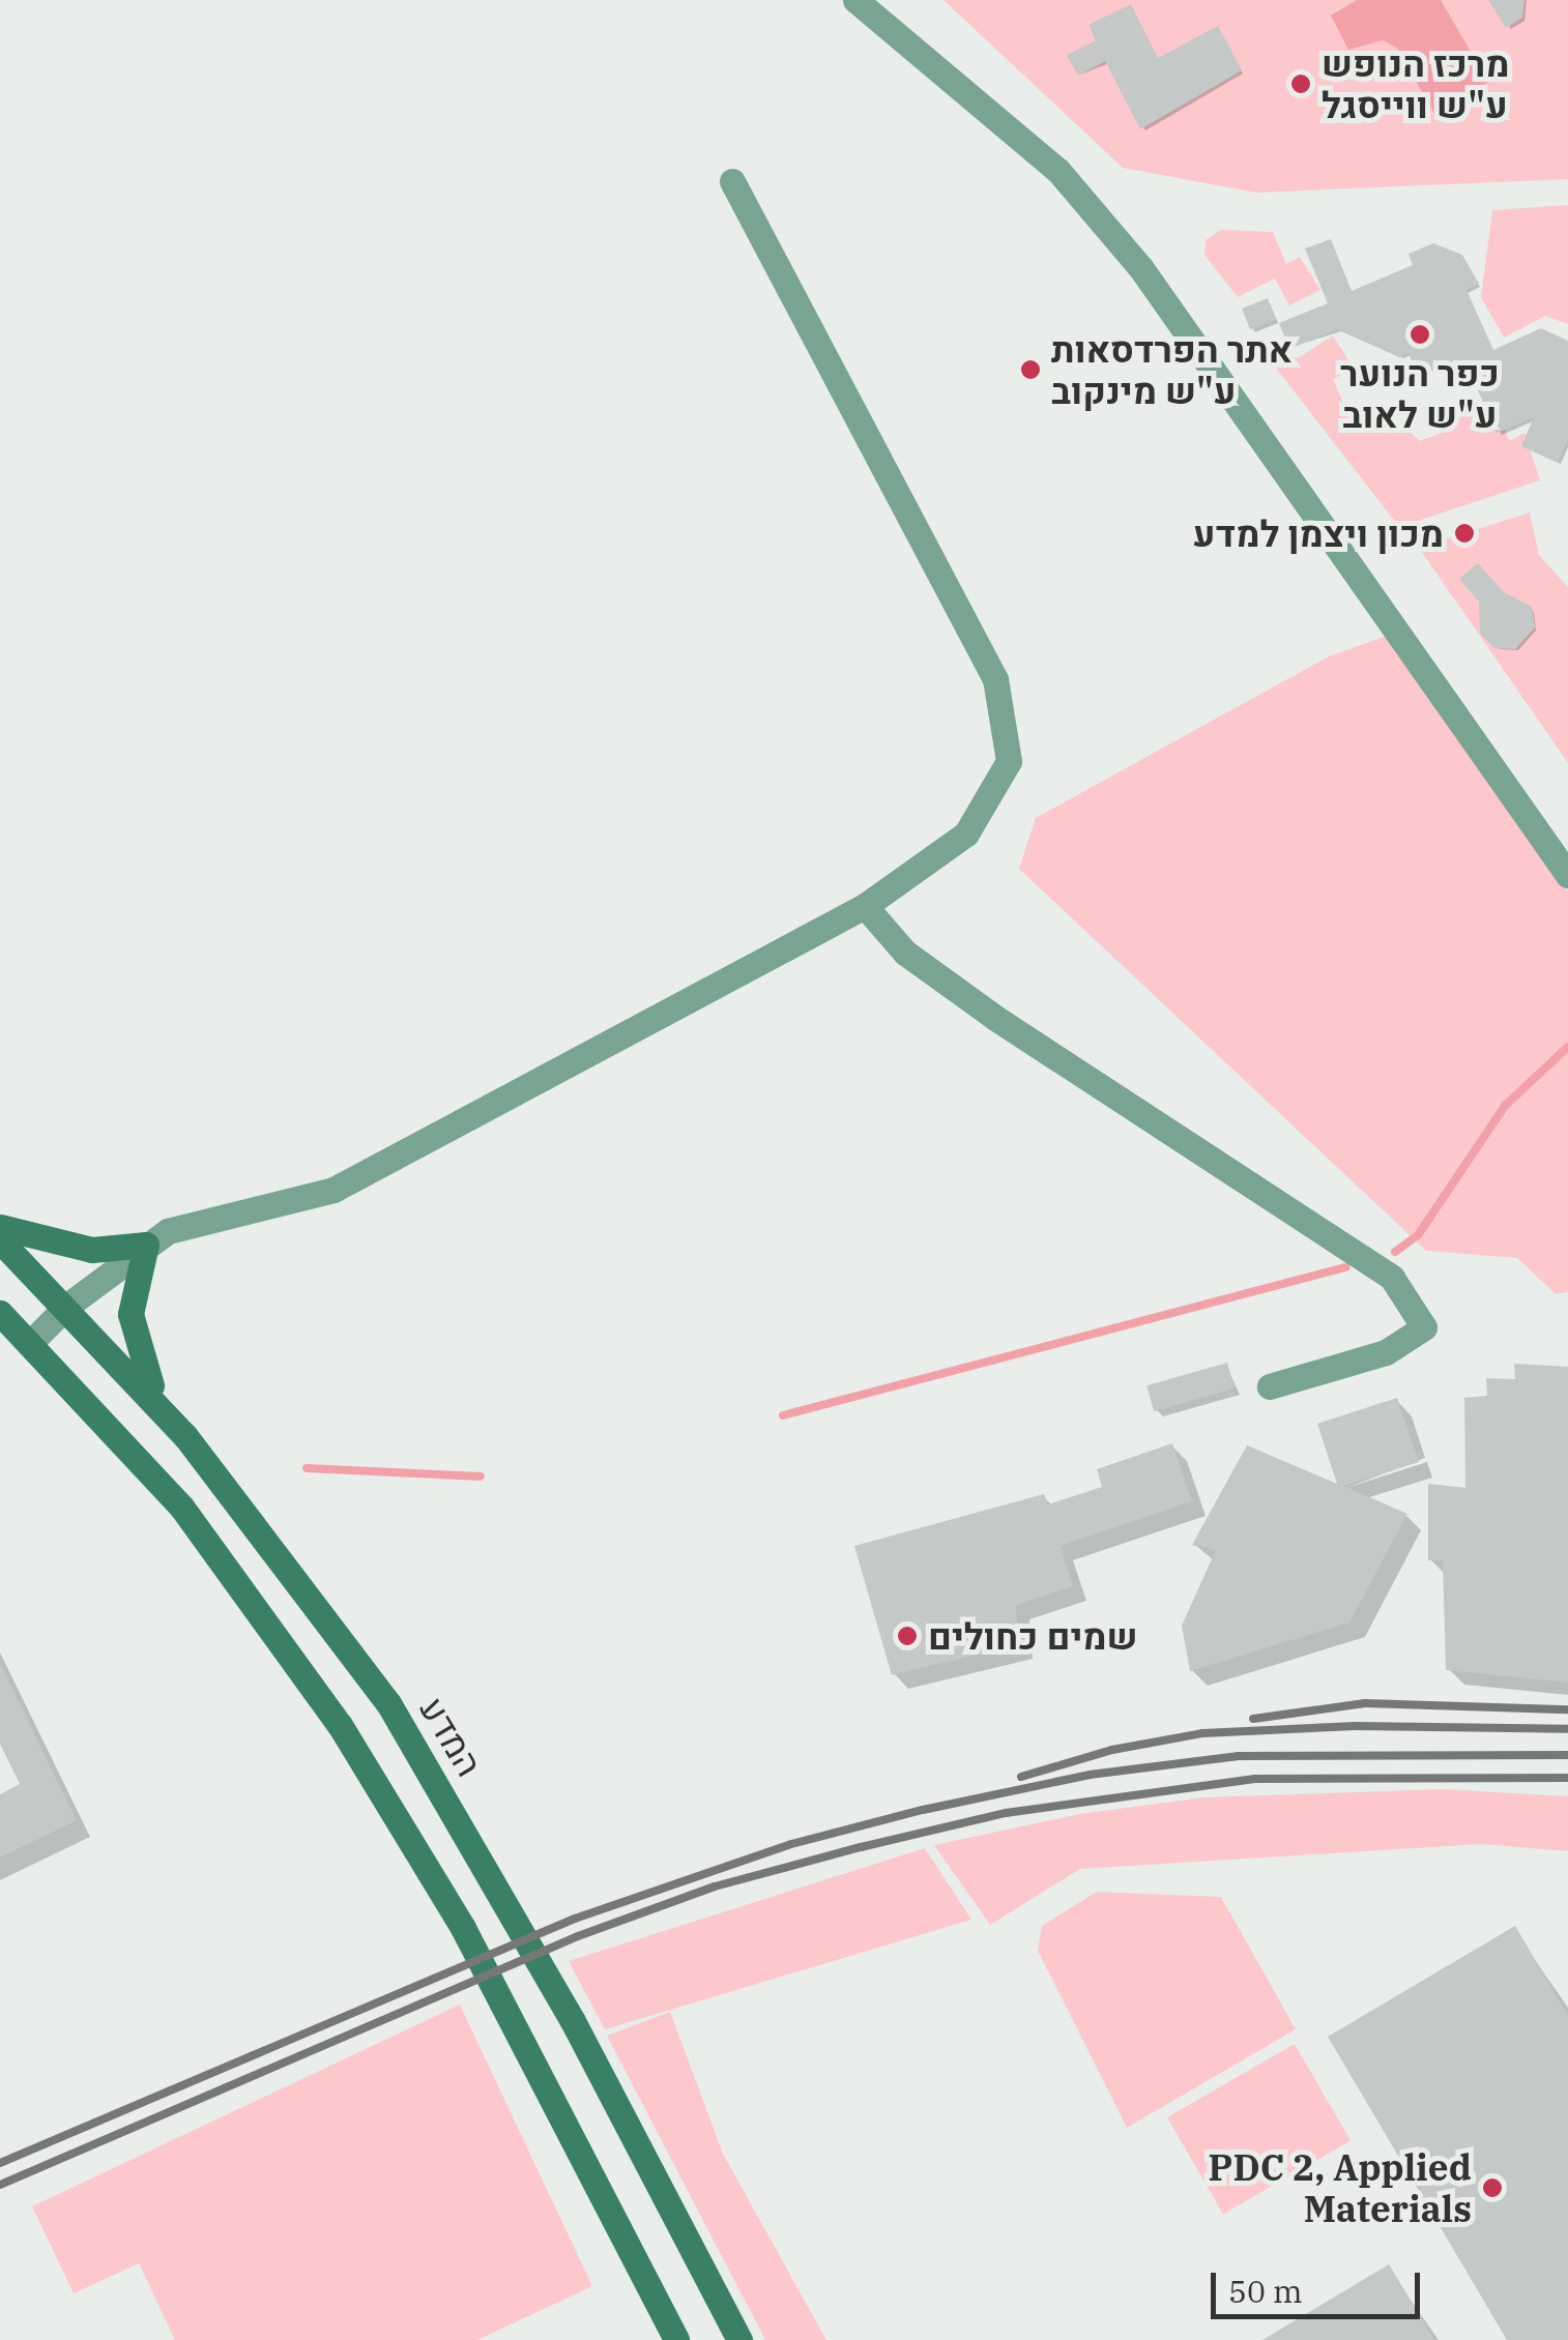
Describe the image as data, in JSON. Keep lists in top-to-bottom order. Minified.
{"streets":{"main road":["המדע"]},"places":["מרכז הנופש ע\"ש ווייסגל","כפר הנוער ע\"ש לאוב","אתר הפרדסאות ע\"ש מינקוב","מכון ויצמן למדע","שמים כחולים","PDC 2, Applied Materials"],"scale_bar":"50 m"}
